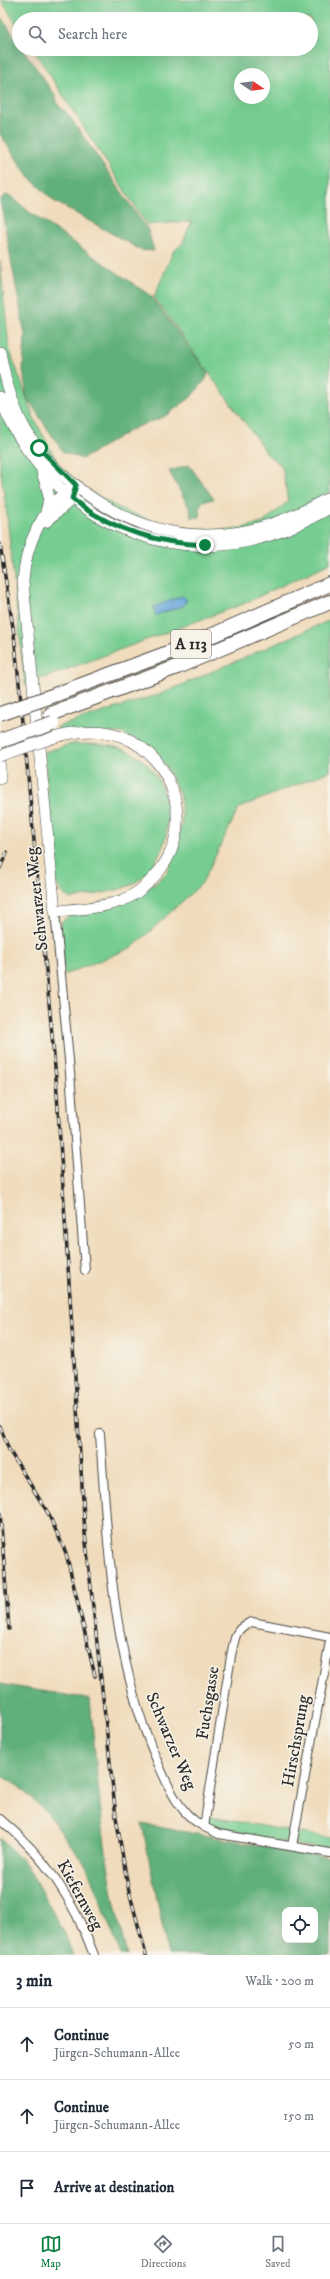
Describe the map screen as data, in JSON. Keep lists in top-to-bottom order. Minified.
{"streets":{"highway":["A 113"],"street":["Schwarzer Weg","Fuchsgasse","Hirschsprung","Kiefernweg"]},"crossings":[["Schwarzer Weg","Fuchsgasse"],["Schwarzer Weg","Hirschsprung"]],"north":"right","page":{"search":"Search here","heading":["3 min","Walk · 200 m"],"list":[["Continue","Jürgen-Schumann-Allee","50 m"],["Continue","Jürgen-Schumann-Allee","150 m"],"Arrive at destination"],"nav":["Map","Directions","Saved"]}}
